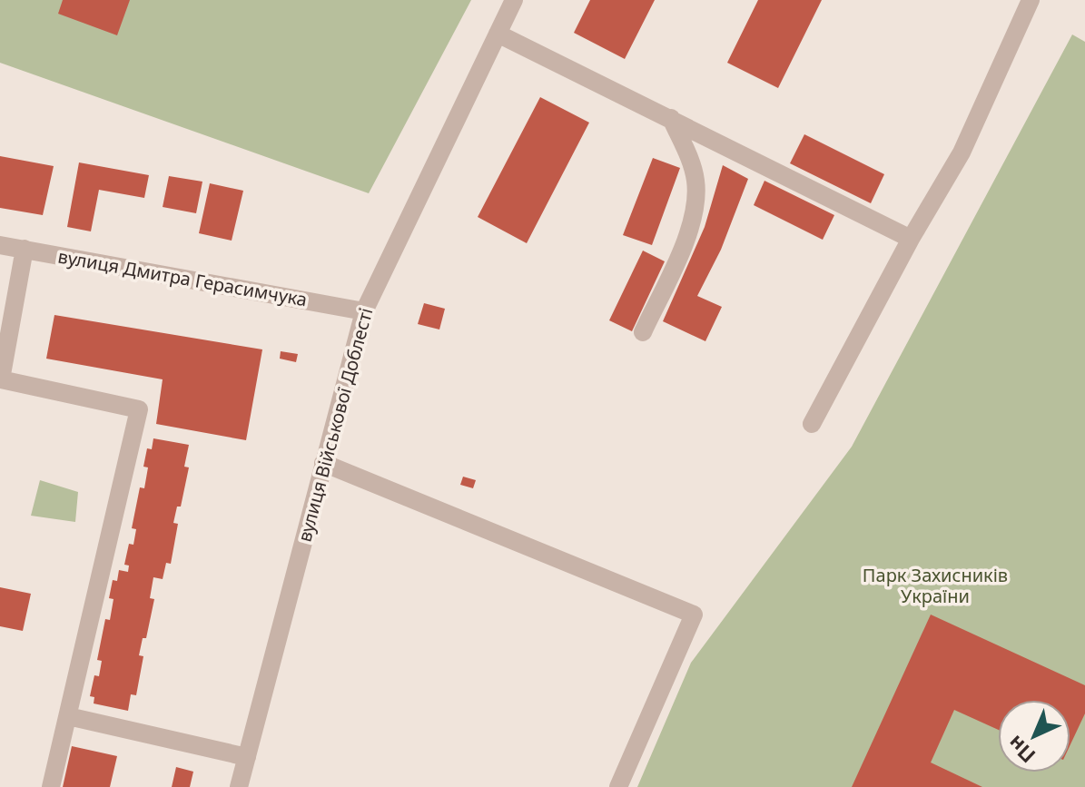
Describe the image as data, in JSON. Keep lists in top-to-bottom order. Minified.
{"streets":{"street":["вулиця Дмитра Герасимчука","вулиця Військової Доблесті"]},"crossings":[["вулиця Дмитра Герасимчука","вулиця Військової Доблесті"]],"parks":["Парк Захисників України"],"north":"bottom left"}
